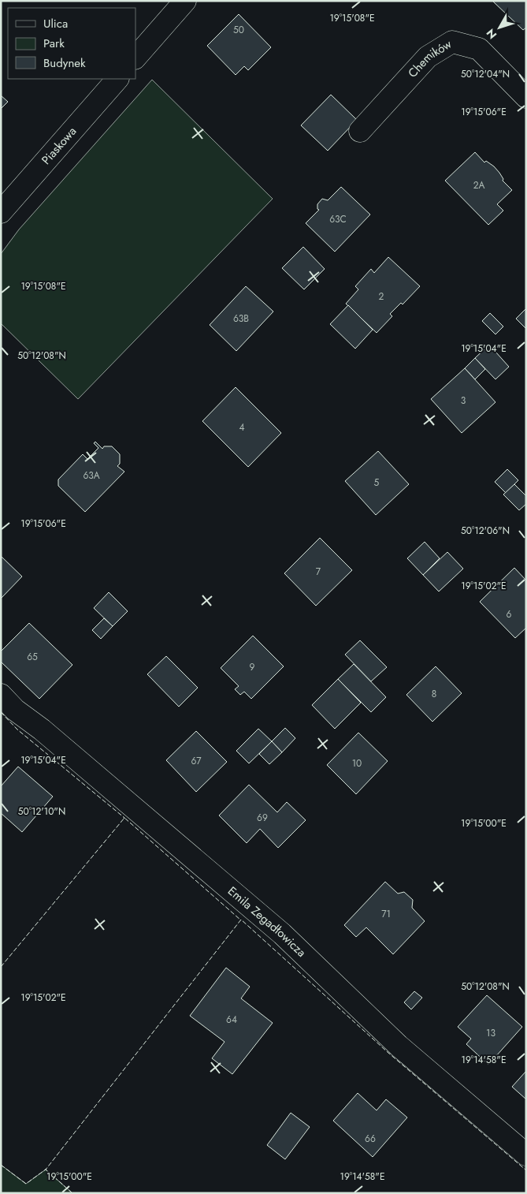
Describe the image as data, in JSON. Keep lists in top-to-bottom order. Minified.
{"streets":{"street":["Chemików","Piaskowa","Emila Zegadłowicza"]},"house_numbers":["50","2A","63C","2","63B","3","4","63A","5","7","6","65","9","8","67","10","69","71","64","13","66"],"legend":["Ulica","Park","Budynek"],"north":"bottom left","coordinates":["19°15'08\"E","50°12'04\"N","19°15'06\"E","19°15'04\"E","50°12'08\"N","50°12'06\"N","19°15'02\"E","50°12'10\"N","19°15'00\"E","19°14'58\"E"]}
